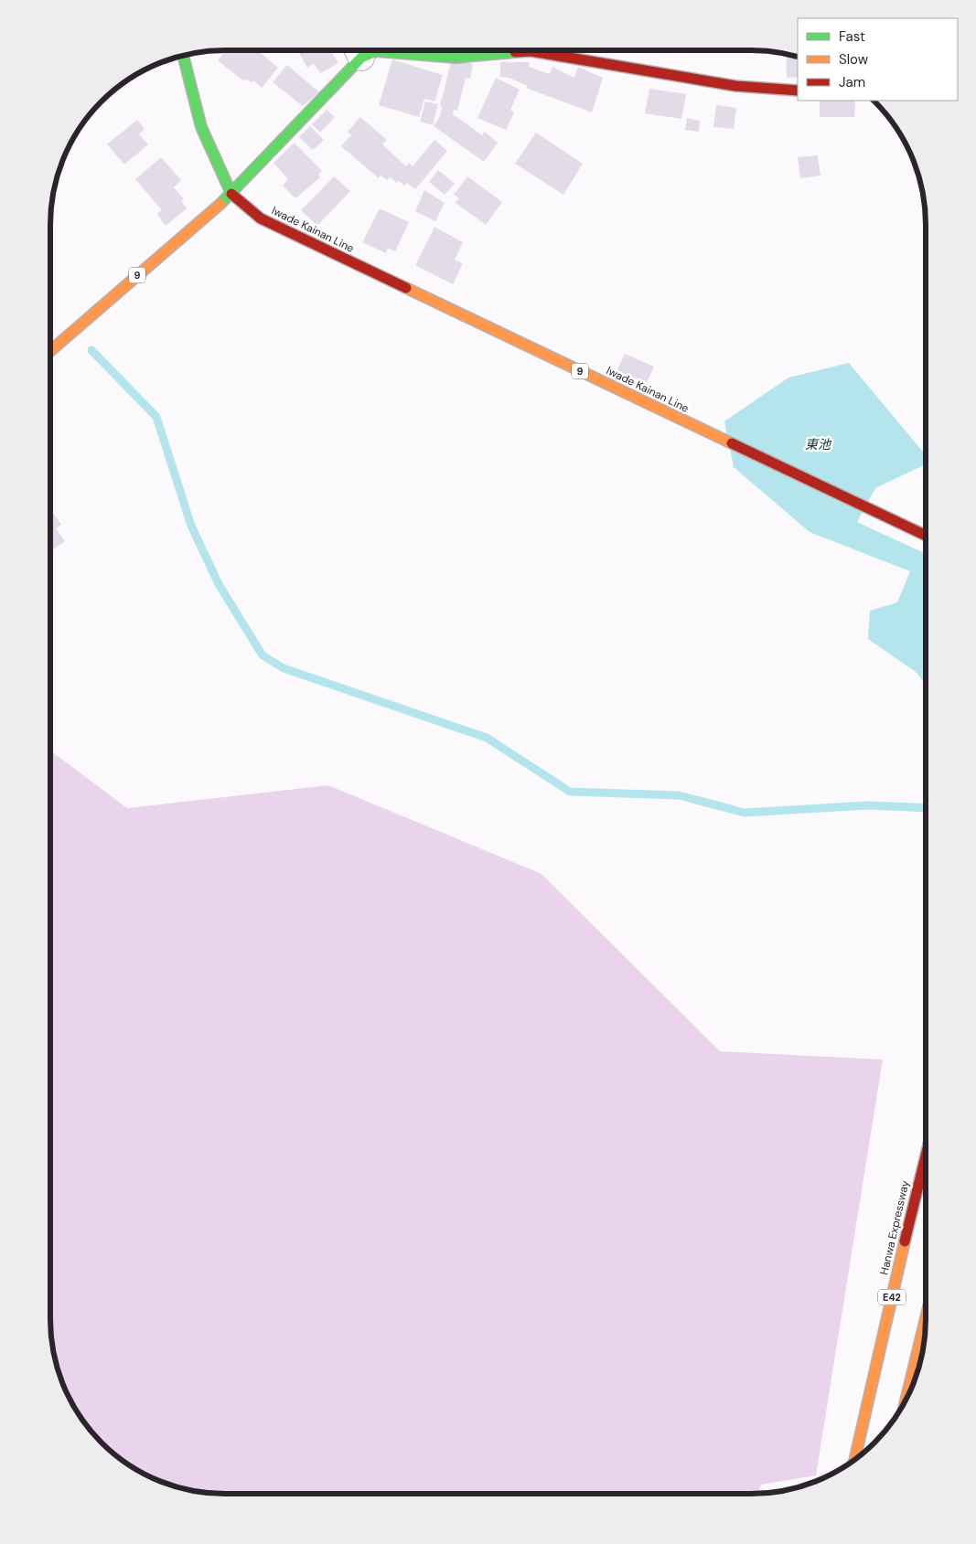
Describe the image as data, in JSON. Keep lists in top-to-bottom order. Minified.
{"streets":{"main road":["Iwade Kainan Line","9","Hanwa Expressway","E42"]},"crossings":[["Iwade Kainan Line","9"]],"water":["東池"],"legend":["Fast","Slow","Jam"]}
